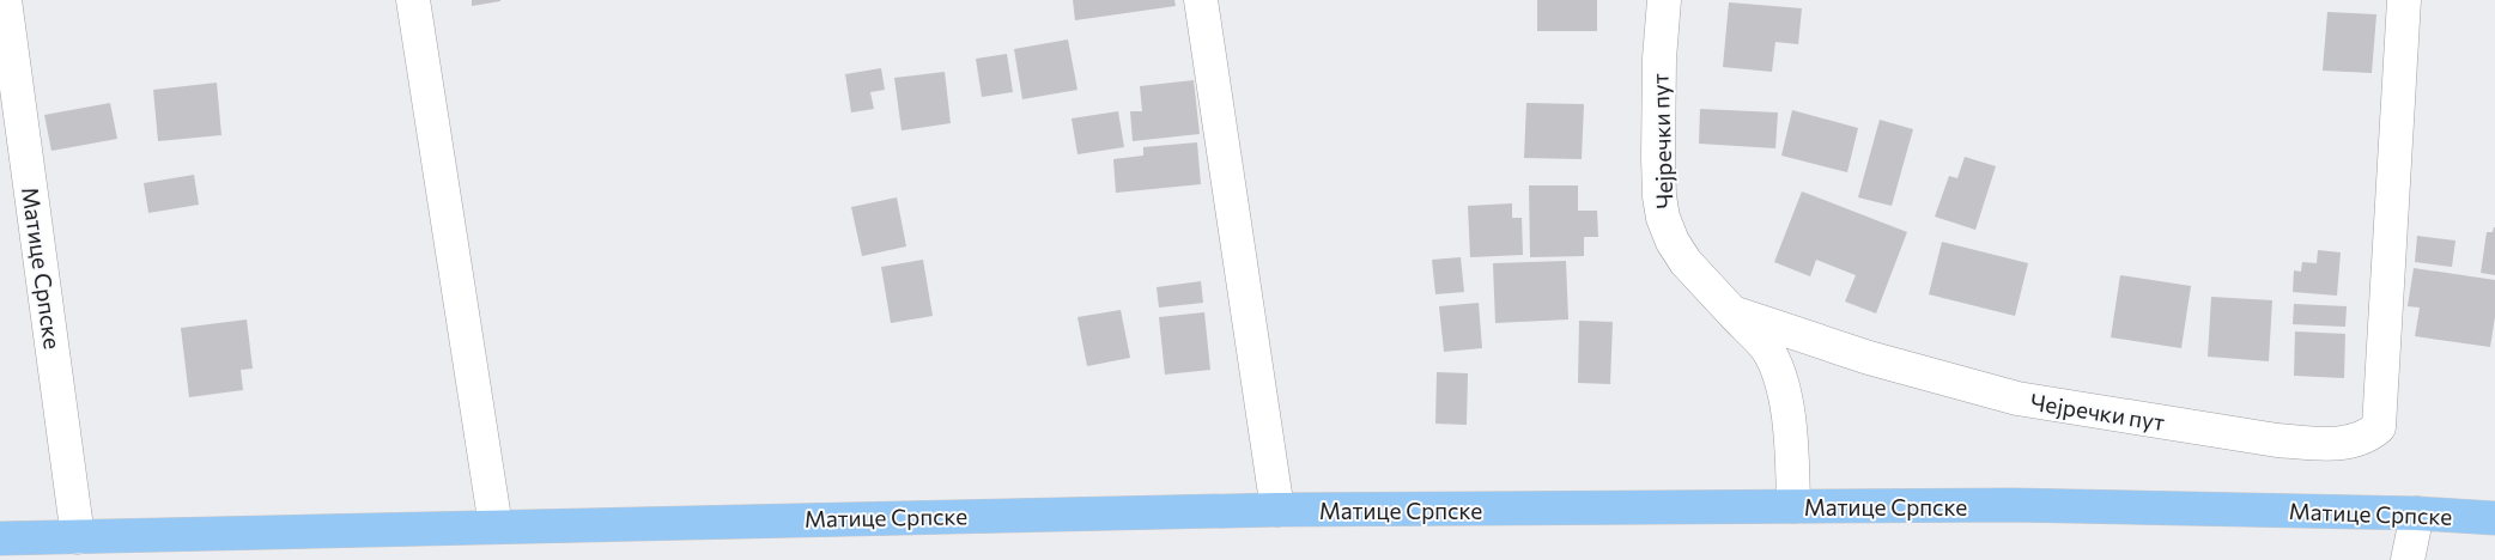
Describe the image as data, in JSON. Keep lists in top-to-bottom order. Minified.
{"streets":{"main road":["Матице Српске"],"street":["Чејречки пут"]}}
